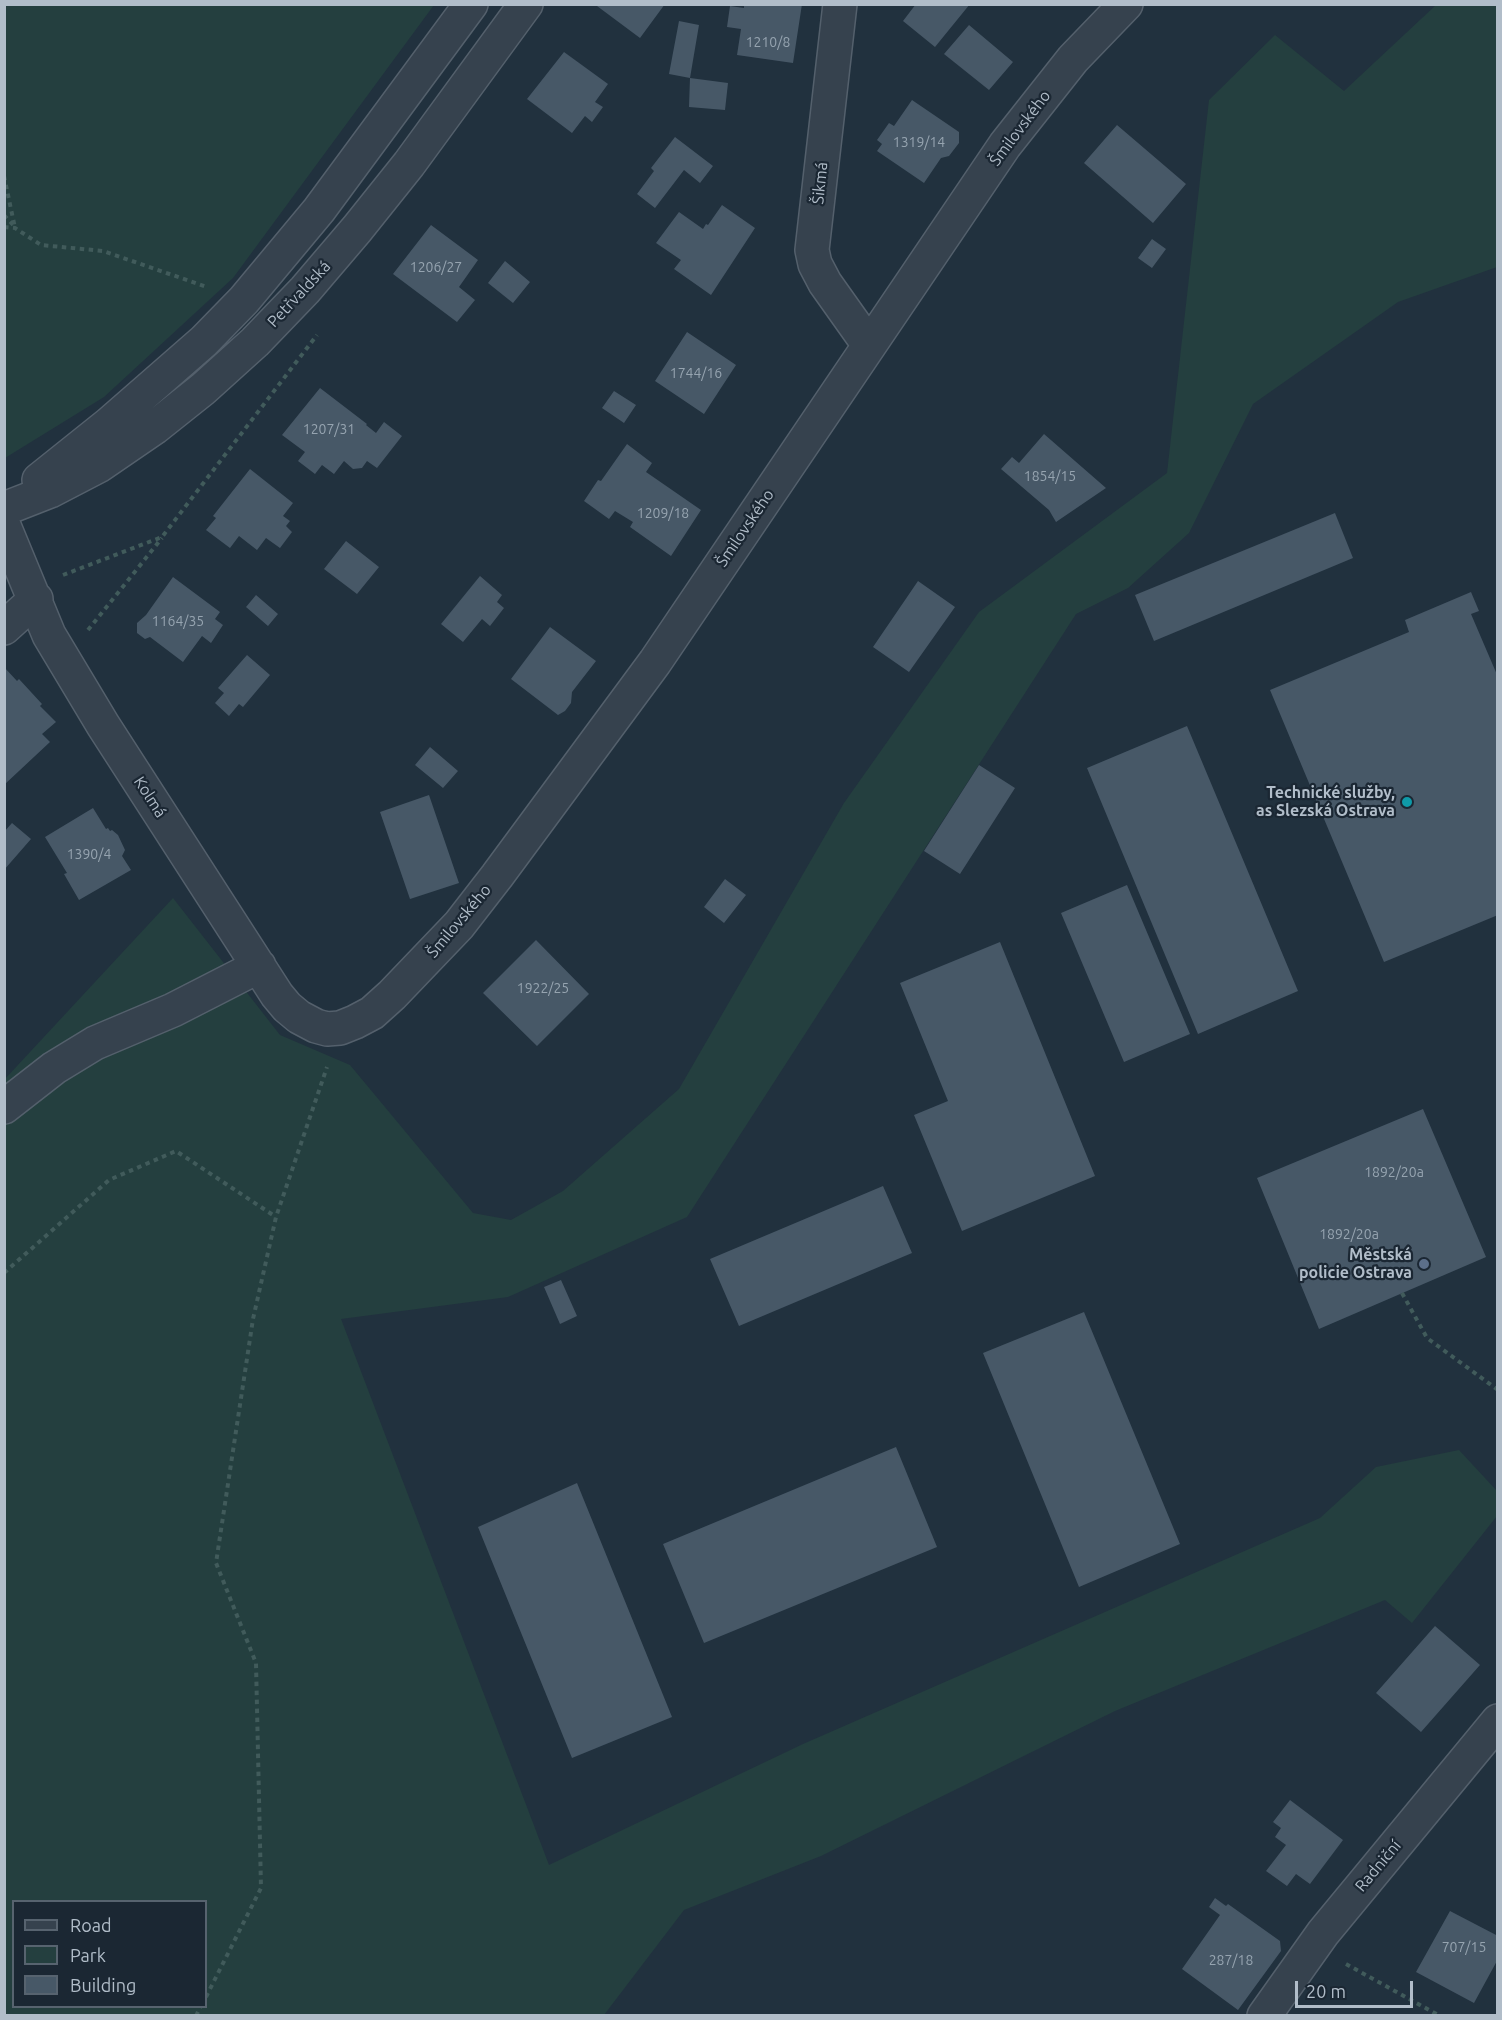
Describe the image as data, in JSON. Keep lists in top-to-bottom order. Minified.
{"streets":{"street":["Šmilovského","Šikmá","Petřvaldská","Kolmá","Radniční"]},"crossings":[["Šmilovského","Šikmá"],["Šmilovského","Kolmá"]],"places":["Technické služby, as Slezská Ostrava","Městská policie Ostrava"],"house_numbers":["1210/8","1319/14","1206/27","1744/16","1207/31","1854/15","1209/18","1164/35","1390/4","1922/25","1892/20a","1892/20a","707/15","287/18"],"legend":["Road","Park","Building"],"scale_bar":"20 m"}
